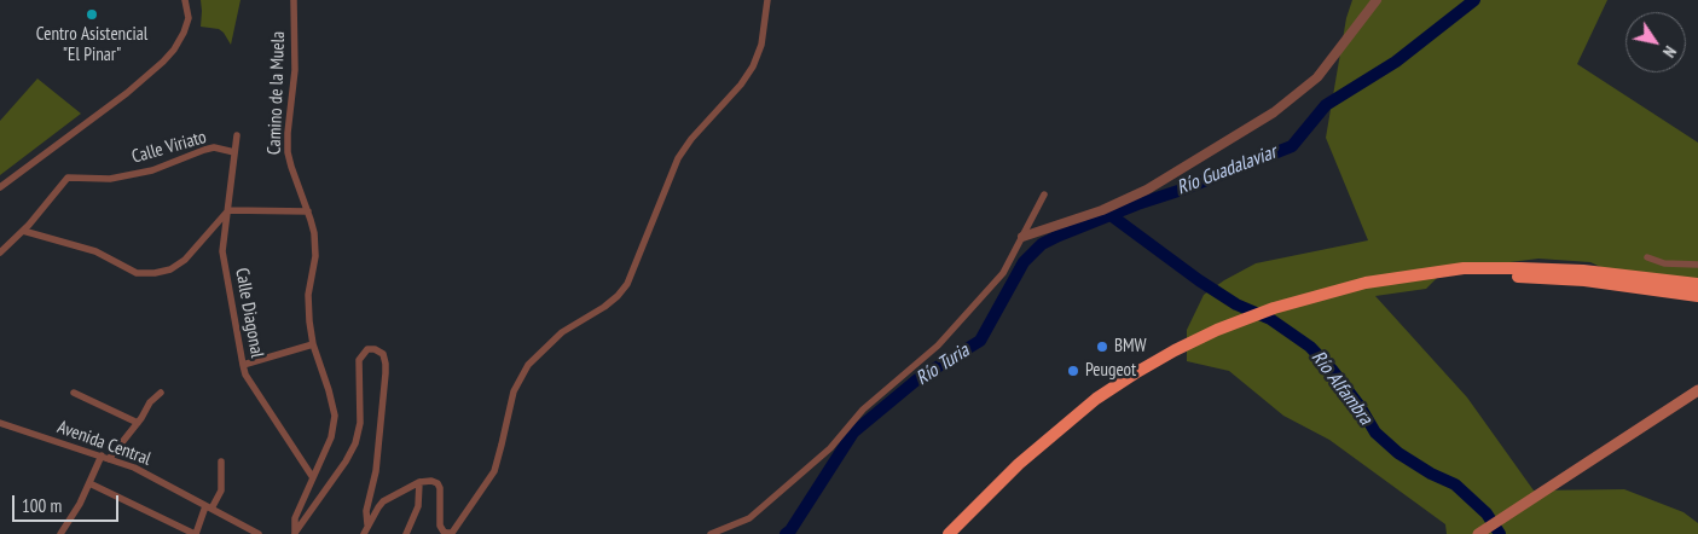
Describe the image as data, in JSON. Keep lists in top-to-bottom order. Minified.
{"streets":{"street":["Camino de la Muela","Calle Viriato","Calle Diagonal","Avenida Central"]},"crossings":[["Camino de la Muela","Calle Diagonal"],["Calle Viriato","Calle Diagonal"]],"water":["Río Guadalaviar","Río Turia","Río Alfambra"],"places":["Centro Asistencial \"El Pinar\"","BMW","Peugeot"],"scale_bar":"100 m","north":"bottom right"}
